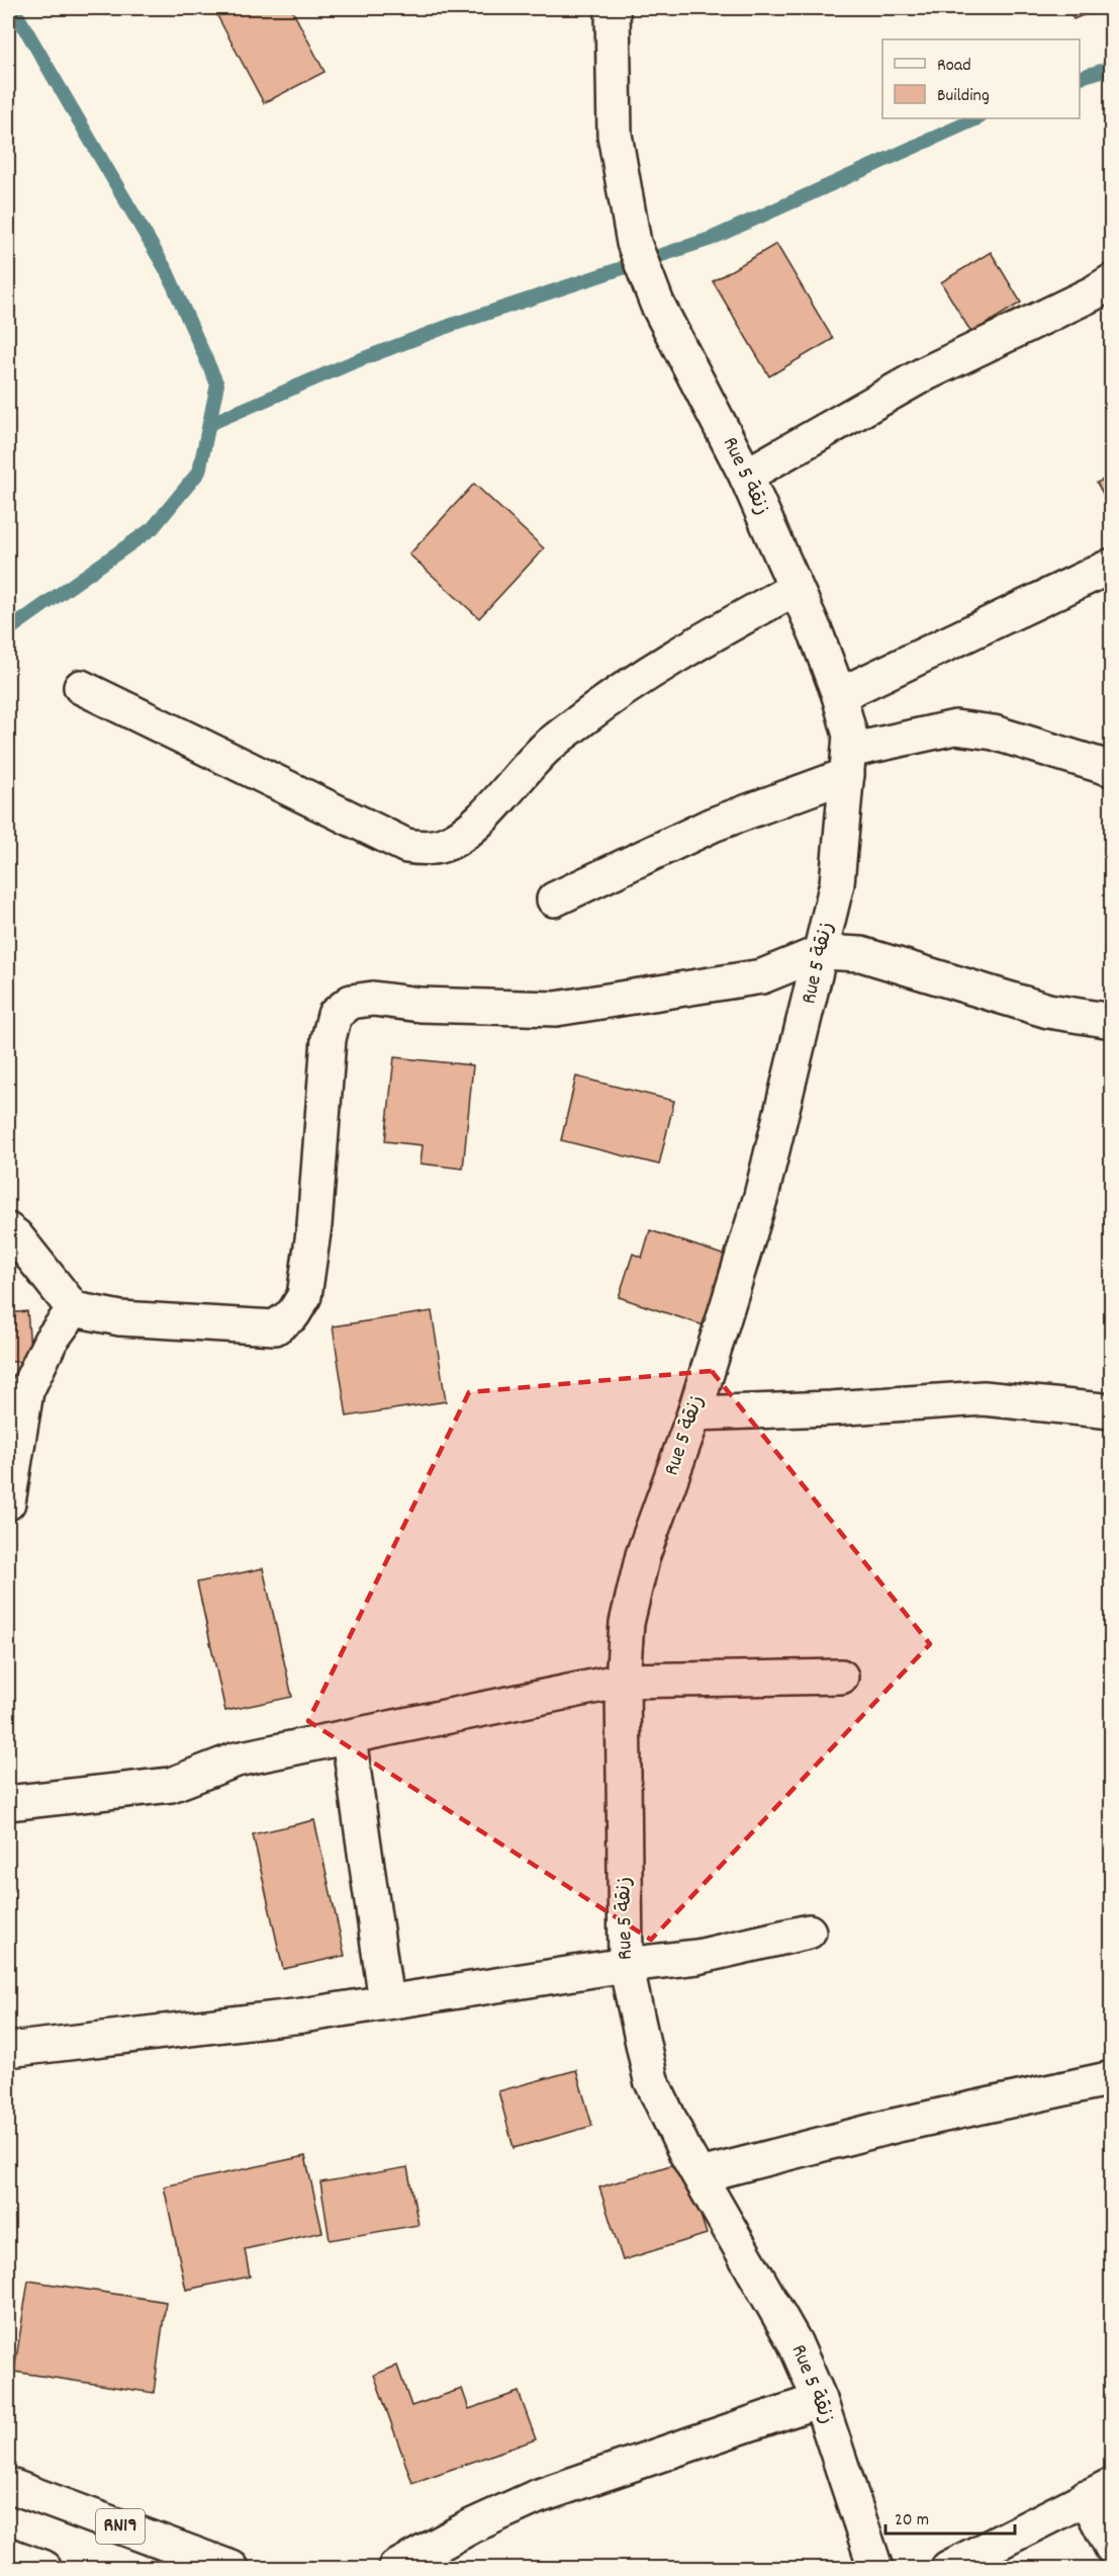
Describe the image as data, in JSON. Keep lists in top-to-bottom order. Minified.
{"streets":{"main road":["Rue 5 زنقة","RN19"]},"legend":["Road","Building"],"scale_bar":"20 m"}
